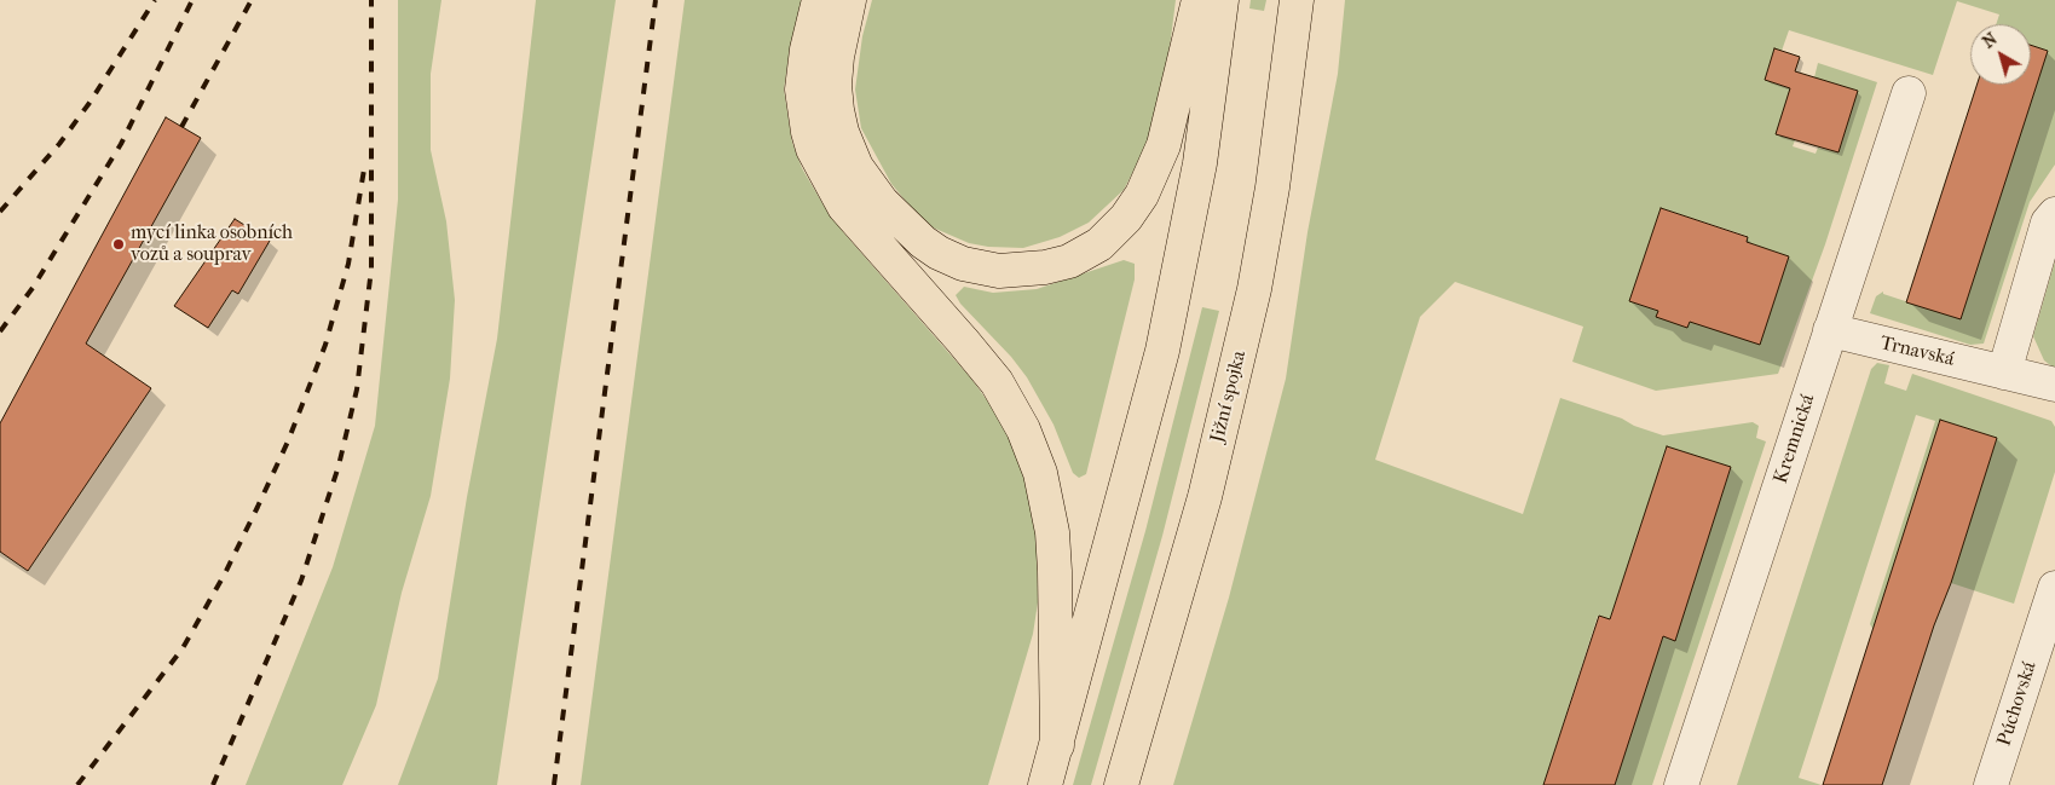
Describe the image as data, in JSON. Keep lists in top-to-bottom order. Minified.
{"streets":{"highway":["Jižní spojka"],"street":["Trnavská","Kremnická","Púchovská"]},"crossings":[["Trnavská","Kremnická"]],"places":["mycí linka osobních vozů a souprav"],"north":"top left"}
